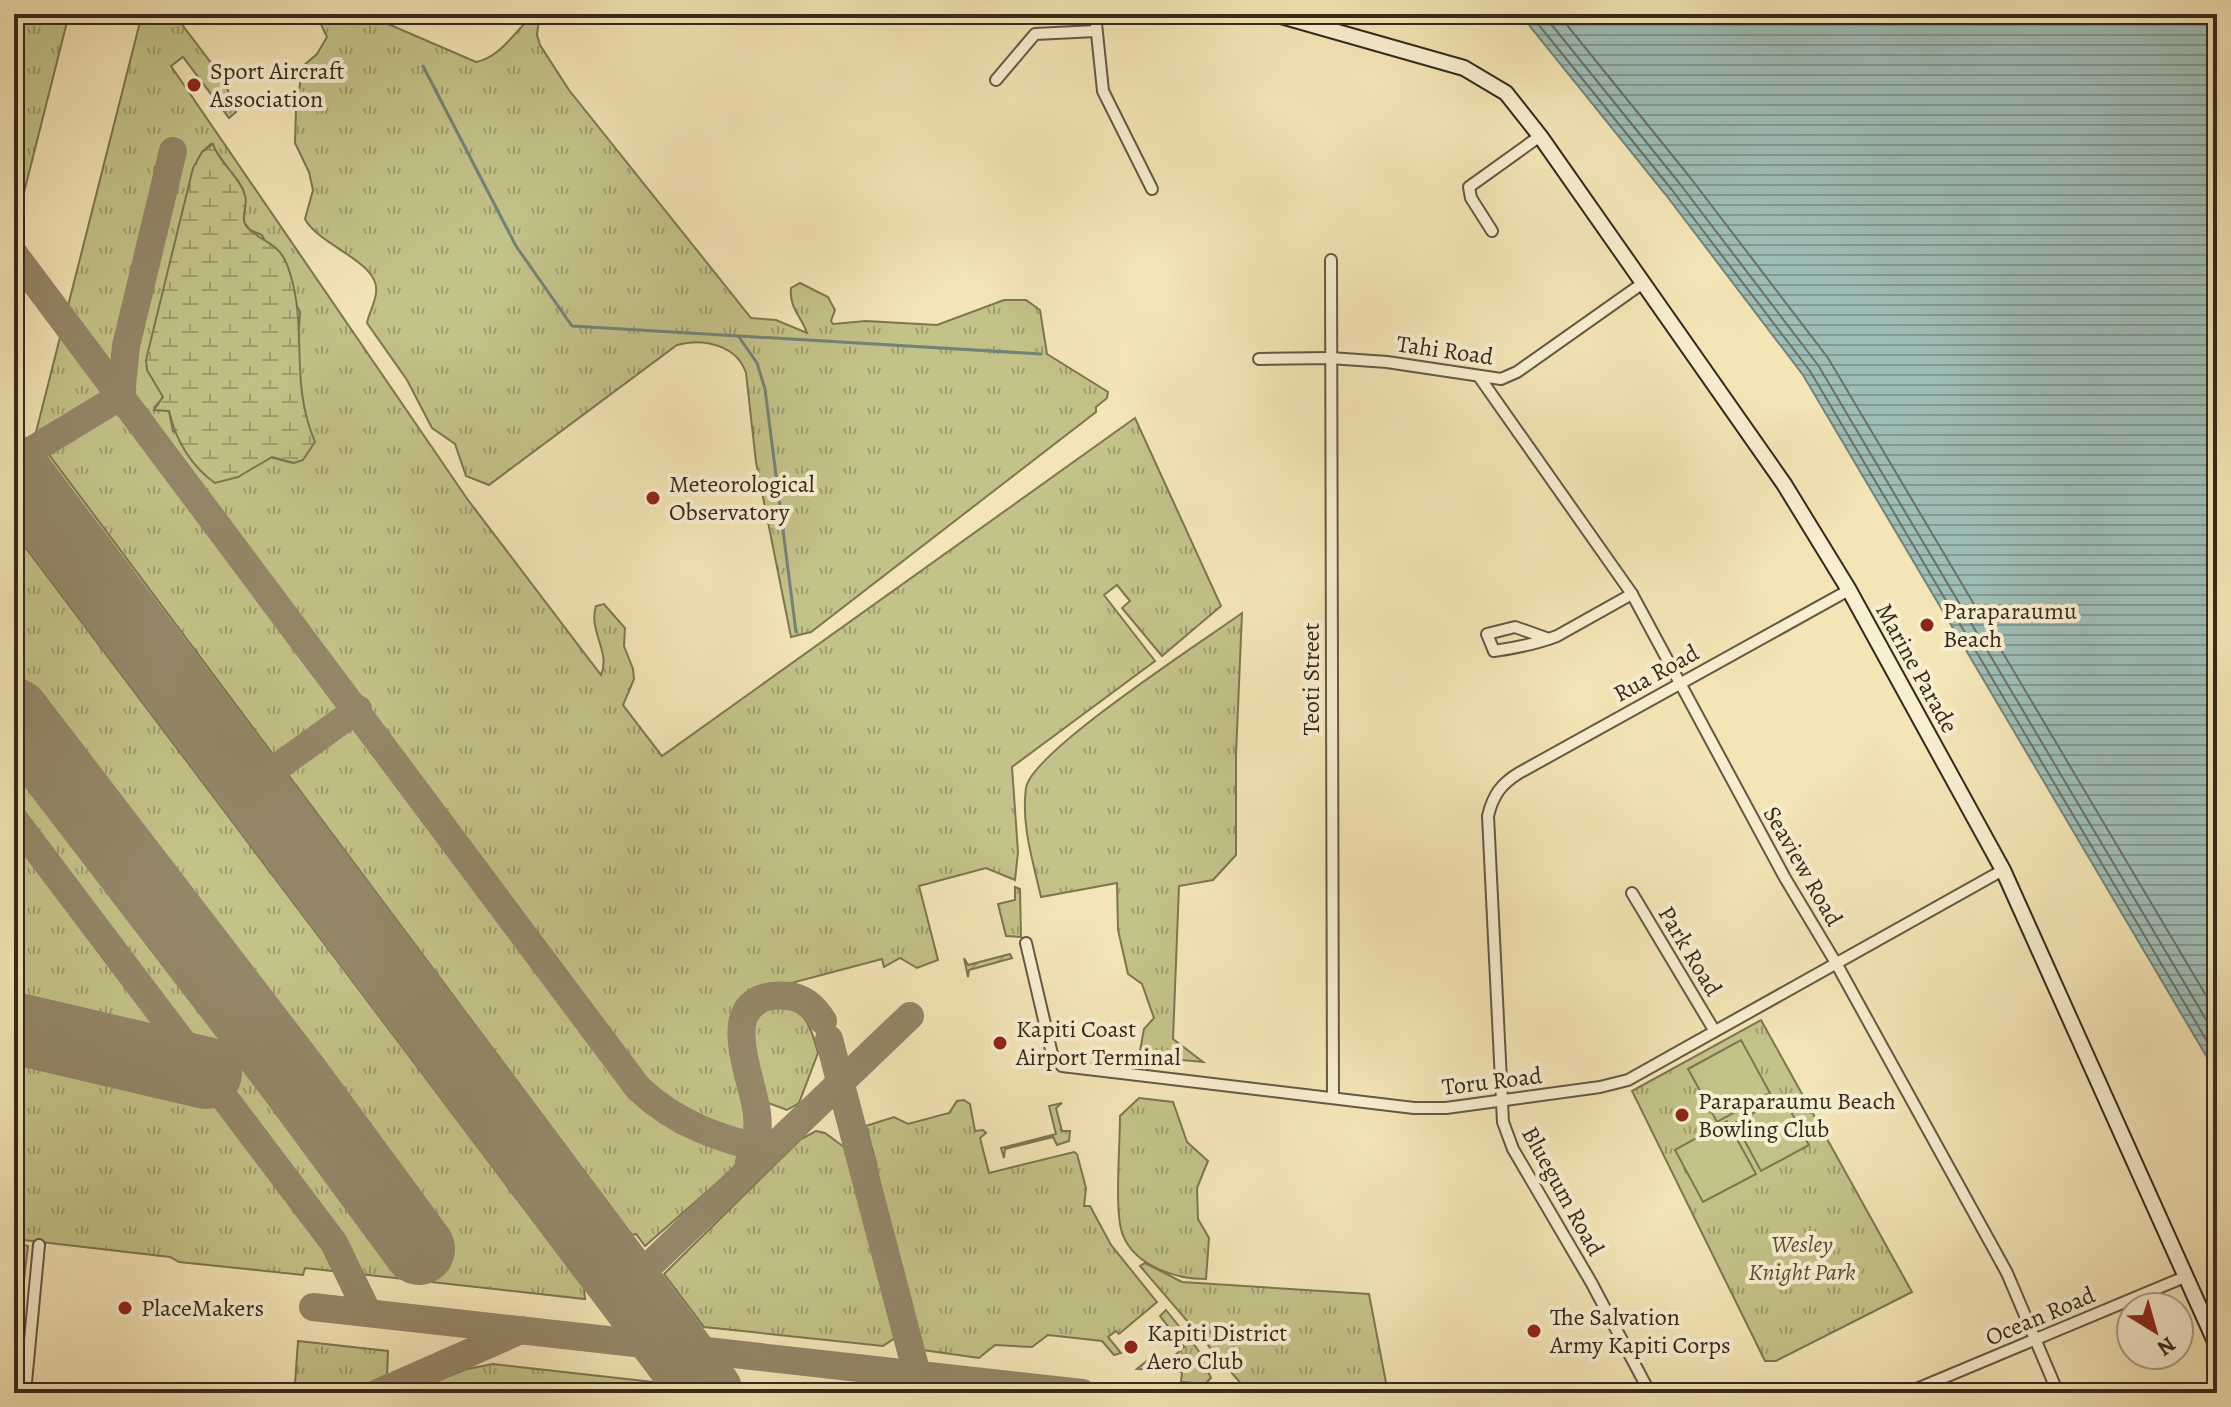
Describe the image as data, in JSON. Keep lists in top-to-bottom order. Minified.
{"streets":{"main road":["Marine Parade"],"street":["Tahi Road","Rua Road","Teoti Street","Seaview Road","Park Road","Toru Road","Bluegum Road","Ocean Road"]},"crossings":[["Tahi Road","Marine Parade"],["Tahi Road","Teoti Street"],["Tahi Road","Seaview Road"],["Marine Parade","Rua Road"],["Marine Parade","Toru Road"],["Marine Parade","Ocean Road"],["Rua Road","Seaview Road"],["Rua Road","Bluegum Road"],["Teoti Street","Toru Road"],["Seaview Road","Toru Road"],["Seaview Road","Ocean Road"],["Park Road","Toru Road"],["Toru Road","Bluegum Road"]],"parks":["Wesley Knight Park"],"places":["Sport Aircraft Association","Meteorological Observatory","Paraparaumu Beach","Kapiti Coast Airport Terminal","Paraparaumu Beach Bowling Club","PlaceMakers","The Salvation Army Kapiti Corps","Kapiti District Aero Club"],"north":"bottom right"}
